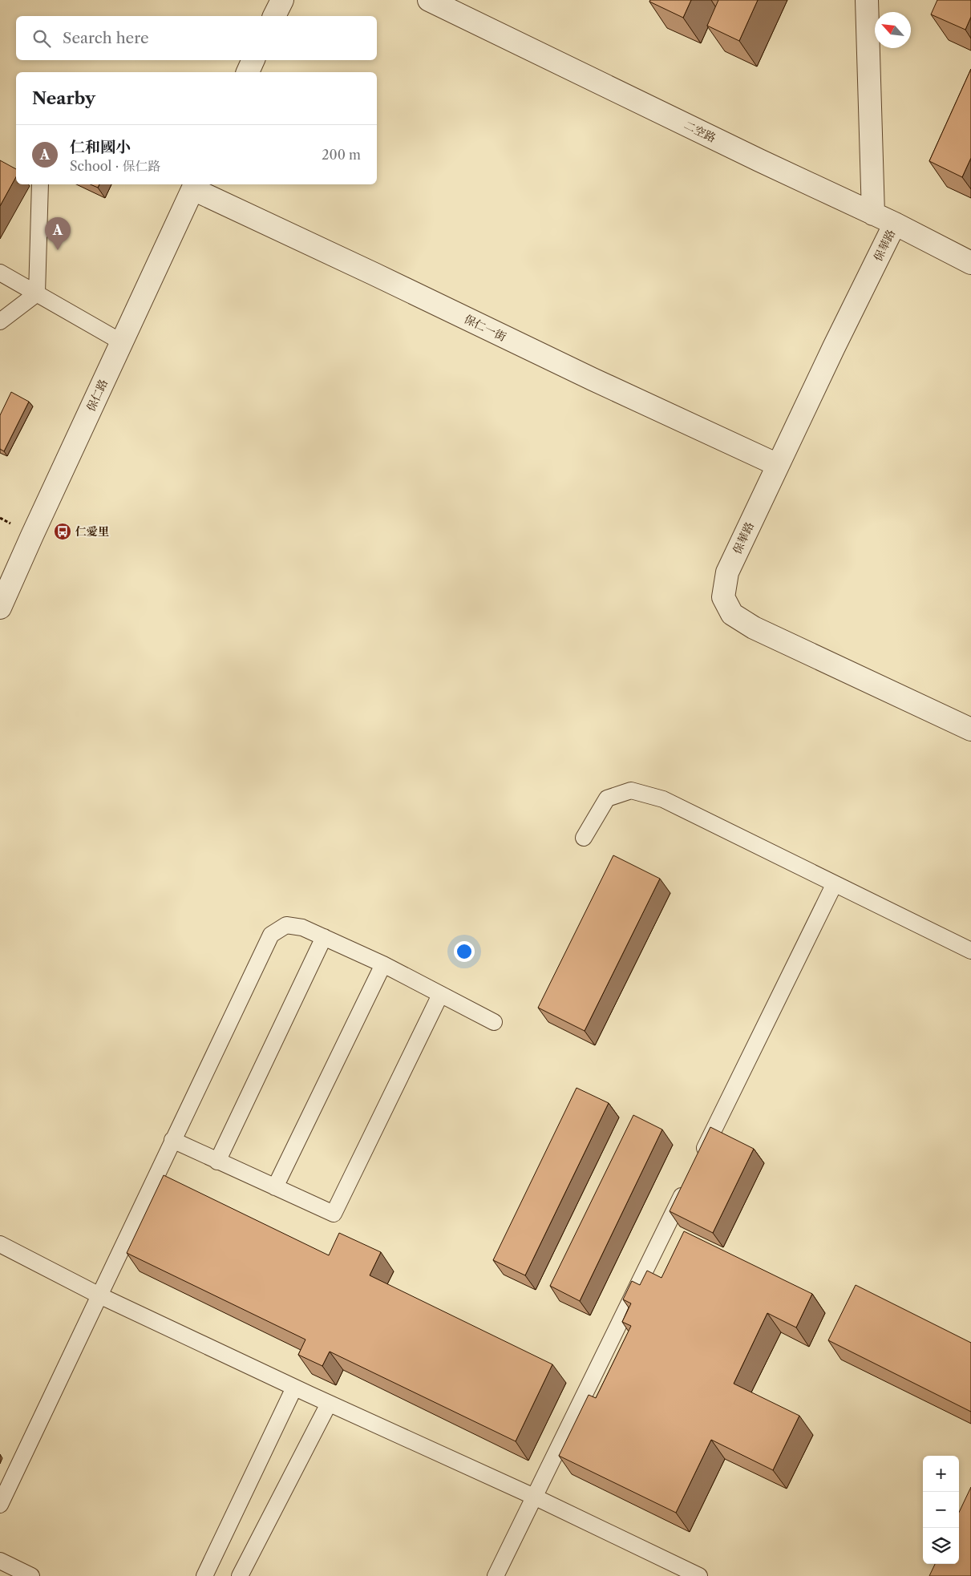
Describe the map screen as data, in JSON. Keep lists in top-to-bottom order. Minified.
{"streets":{"street":["二空路","保華路","保仁一街","保仁路"]},"crossings":[["二空路","保華路"],["保華路","保仁一街"],["保仁一街","保仁路"]],"places":{"bus stop":["仁愛里"]},"north":"top left","page":{"search":"Search here","heading":"Nearby","list":[{"mark":"A","name":"仁和國小","note":"School · 保仁路","value":"200 m"}],"pins":"A","map_buttons":["+","−"]}}
